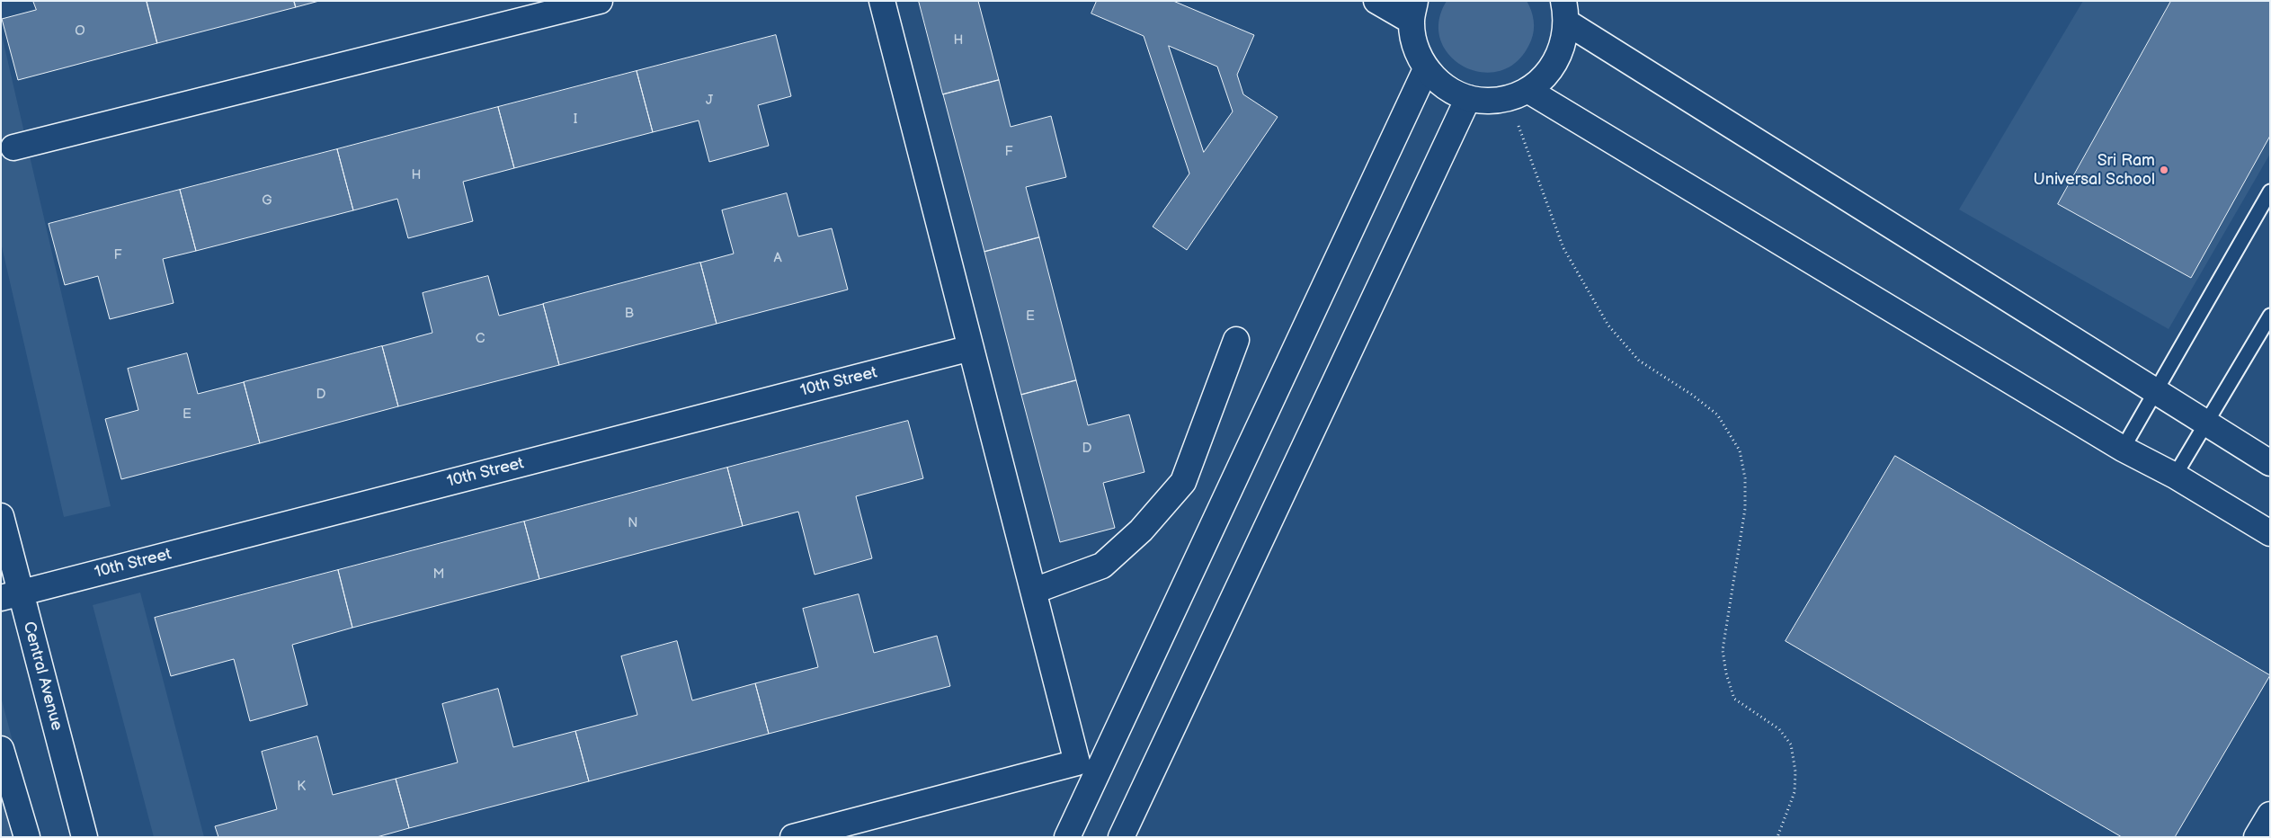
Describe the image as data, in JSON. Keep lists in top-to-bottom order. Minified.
{"streets":{"street":["10th Street","Central Avenue"]},"crossings":[["10th Street","Central Avenue"]],"places":["Sri Ram Universal School"],"house_numbers":["O","H","J","I","F","H","G","F","A","B","E","C","D","E","D","N","M","K"]}
